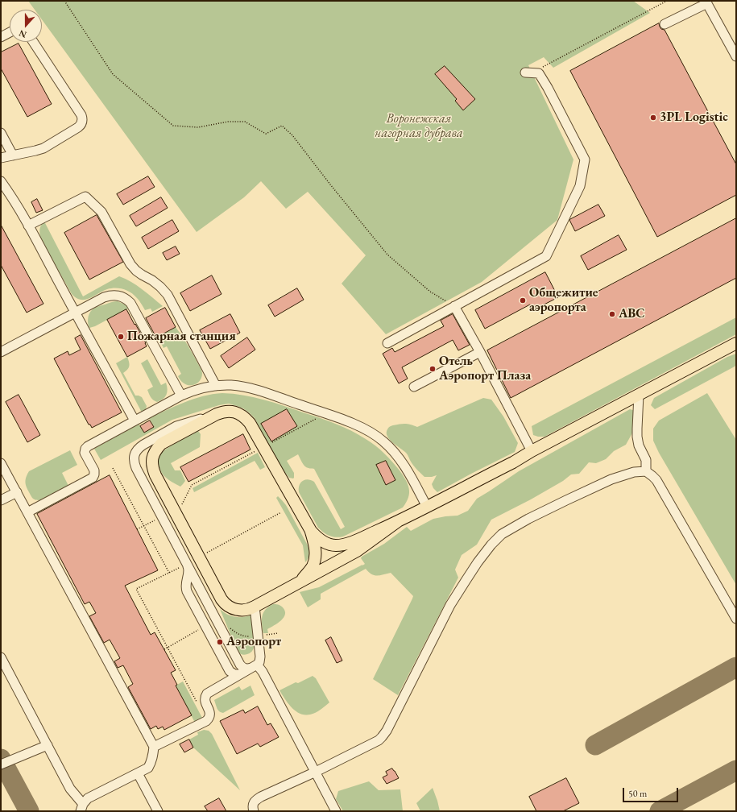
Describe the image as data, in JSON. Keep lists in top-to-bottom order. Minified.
{"parks":["Воронежская нагорная дубрава"],"places":["3PL Logistic","Общежитие аэропорта","ABC","Пожарная станция","Отель Аэропорт Плаза","Аэропорт"],"scale_bar":"50 m","north":"bottom"}
